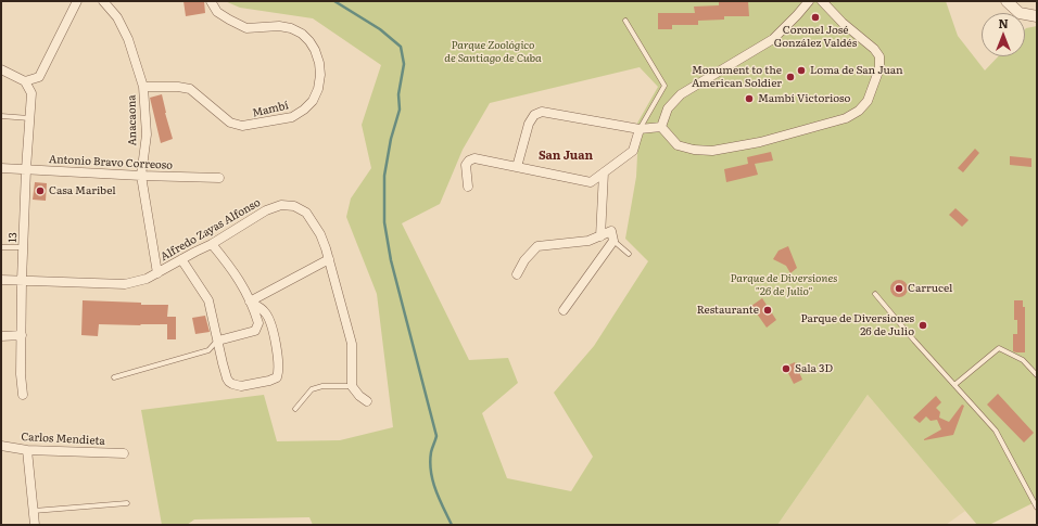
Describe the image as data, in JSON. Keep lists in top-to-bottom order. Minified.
{"streets":{"street":["Mambí","Anacaona","Antonio Bravo Correoso","Alfredo Zayas Alfonso","13","Carlos Mendieta"]},"crossings":[["Mambí","Anacaona"],["Anacaona","Antonio Bravo Correoso"],["Anacaona","Alfredo Zayas Alfonso"],["Antonio Bravo Correoso","13"],["Alfredo Zayas Alfonso","13"]],"districts":["San Juan"],"parks":["Parque Zoológico de Santiago de Cuba","Parque de Diversiones \"26 de Julio\""],"places":["Coronel José González Valdés","Loma de San Juan","Monument to the American Soldier","Mambí Victorioso","Casa Maribel","Carrucel","Restaurante","Parque de Diversiones 26 de Julio","Sala 3D"],"north":"top"}
